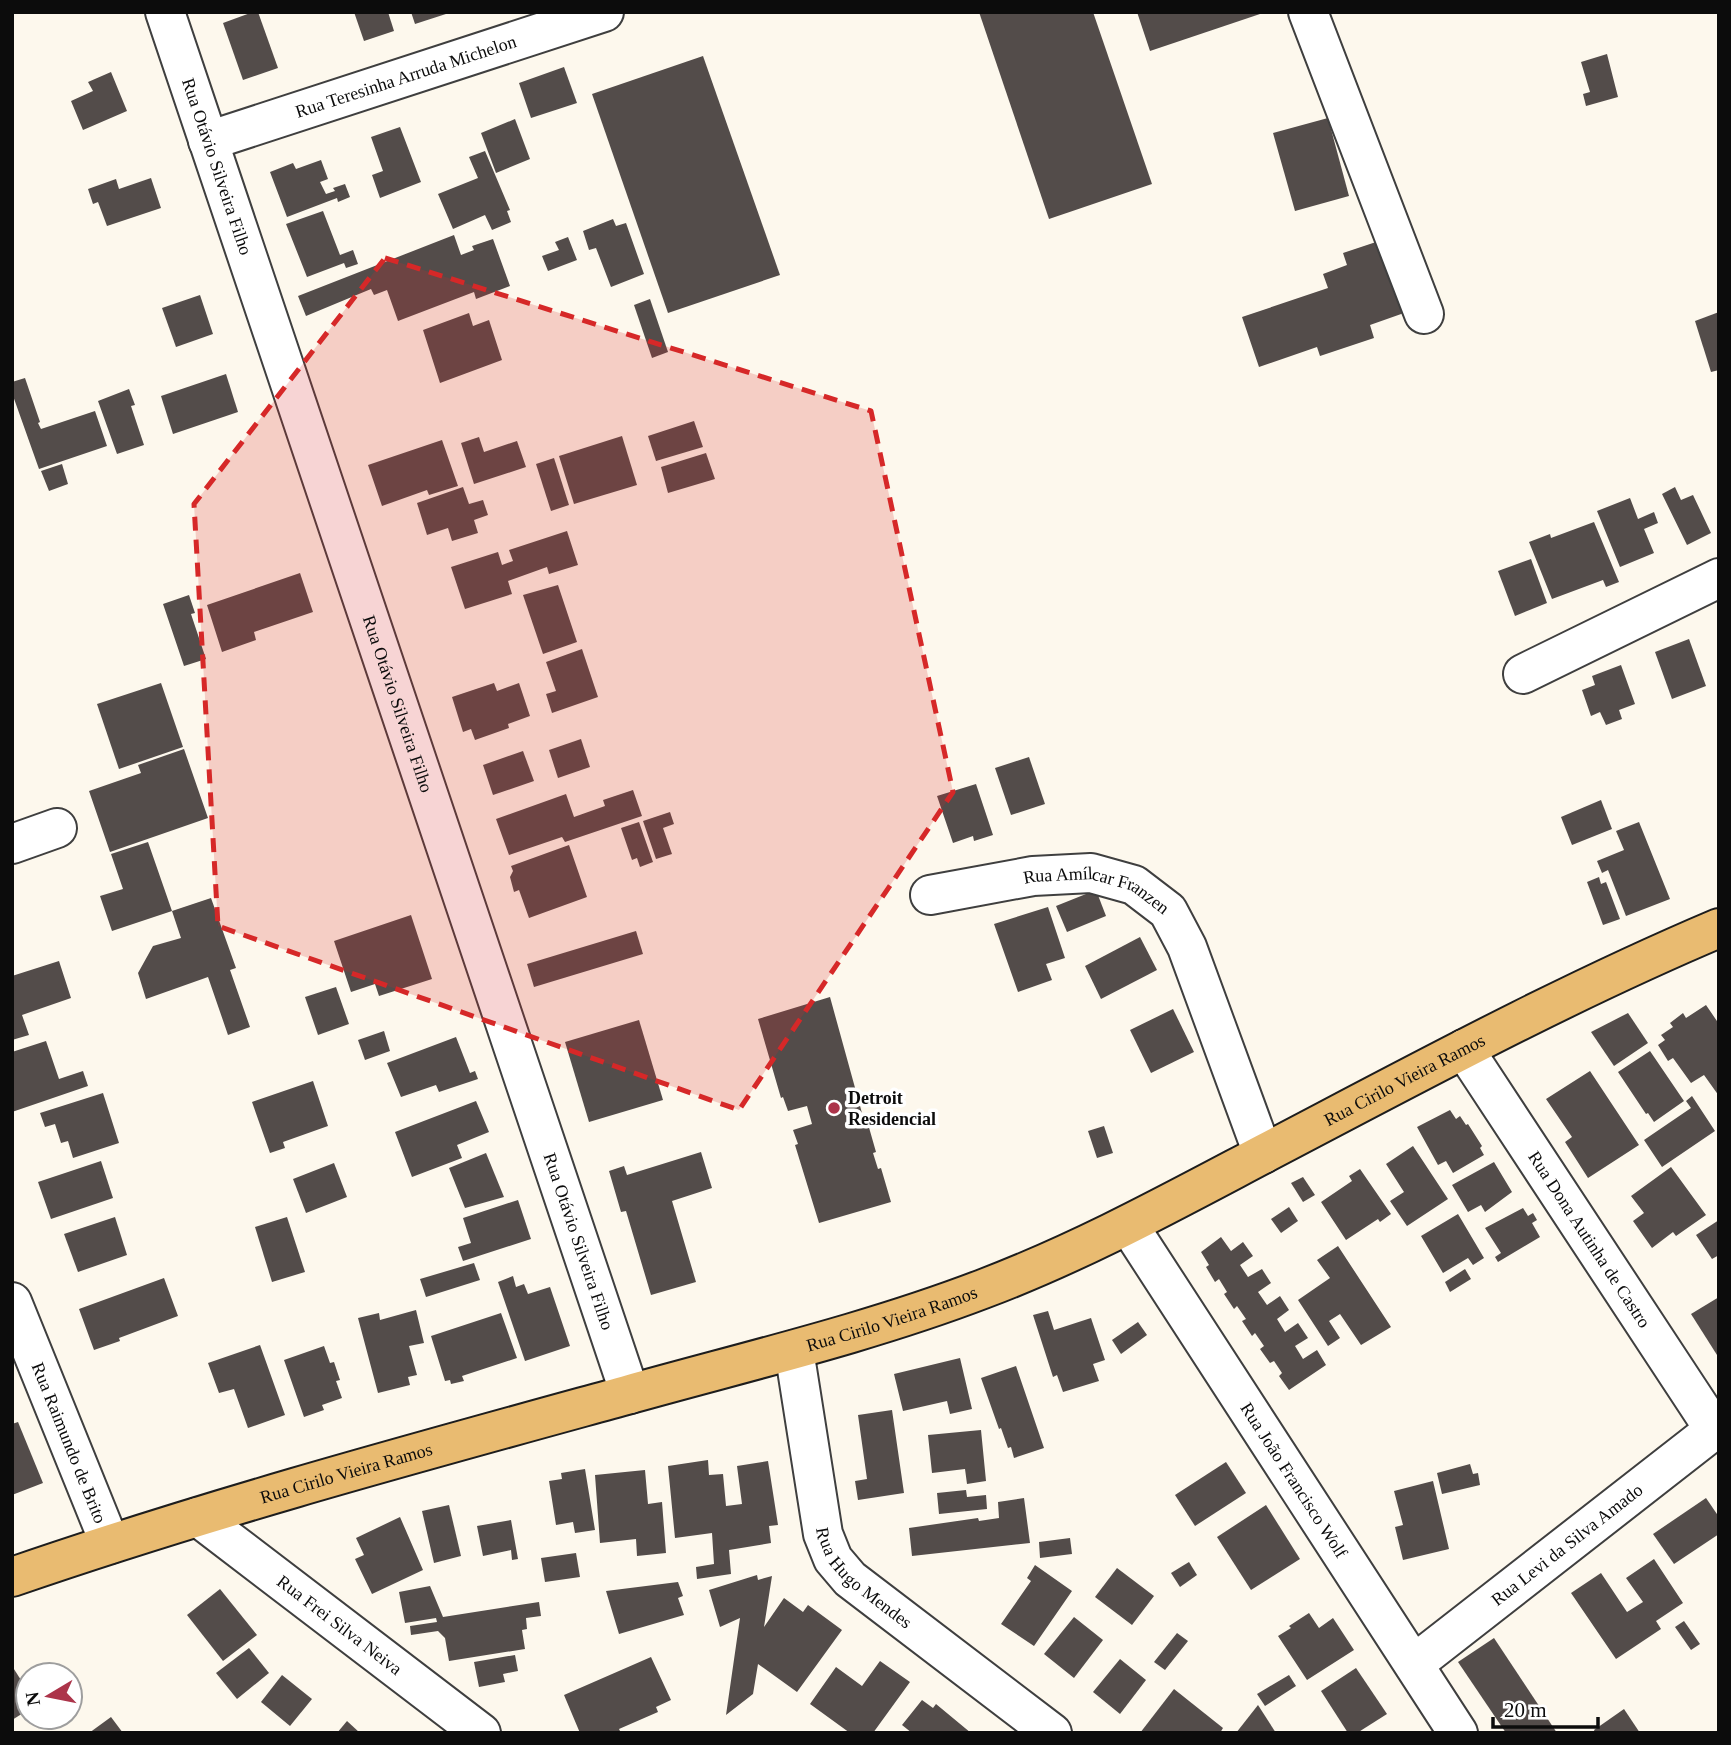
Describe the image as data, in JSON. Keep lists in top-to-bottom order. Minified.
{"streets":{"main road":["Rua Cirilo Vieira Ramos"],"street":["Rua Teresinha Arruda Michelon","Rua Otávio Silveira Filho","Rua Amílcar Franzen","Rua Dona Autinha de Castro","Rua Raimundo de Brito","Rua João Francisco Wolf","Rua Levi da Silva Amado","Rua Hugo Mendes","Rua Frei Silva Neiva"]},"crossings":[["Rua Teresinha Arruda Michelon","Rua Otávio Silveira Filho"],["Rua Otávio Silveira Filho","Rua Cirilo Vieira Ramos"],["Rua Amílcar Franzen","Rua Cirilo Vieira Ramos"],["Rua Cirilo Vieira Ramos","Rua Dona Autinha de Castro"],["Rua Cirilo Vieira Ramos","Rua Raimundo de Brito"],["Rua Cirilo Vieira Ramos","Rua João Francisco Wolf"],["Rua Cirilo Vieira Ramos","Rua Hugo Mendes"],["Rua Cirilo Vieira Ramos","Rua Frei Silva Neiva"],["Rua Dona Autinha de Castro","Rua Levi da Silva Amado"],["Rua João Francisco Wolf","Rua Levi da Silva Amado"]],"places":["Detroit Residencial"],"scale_bar":"20 m","north":"left"}
